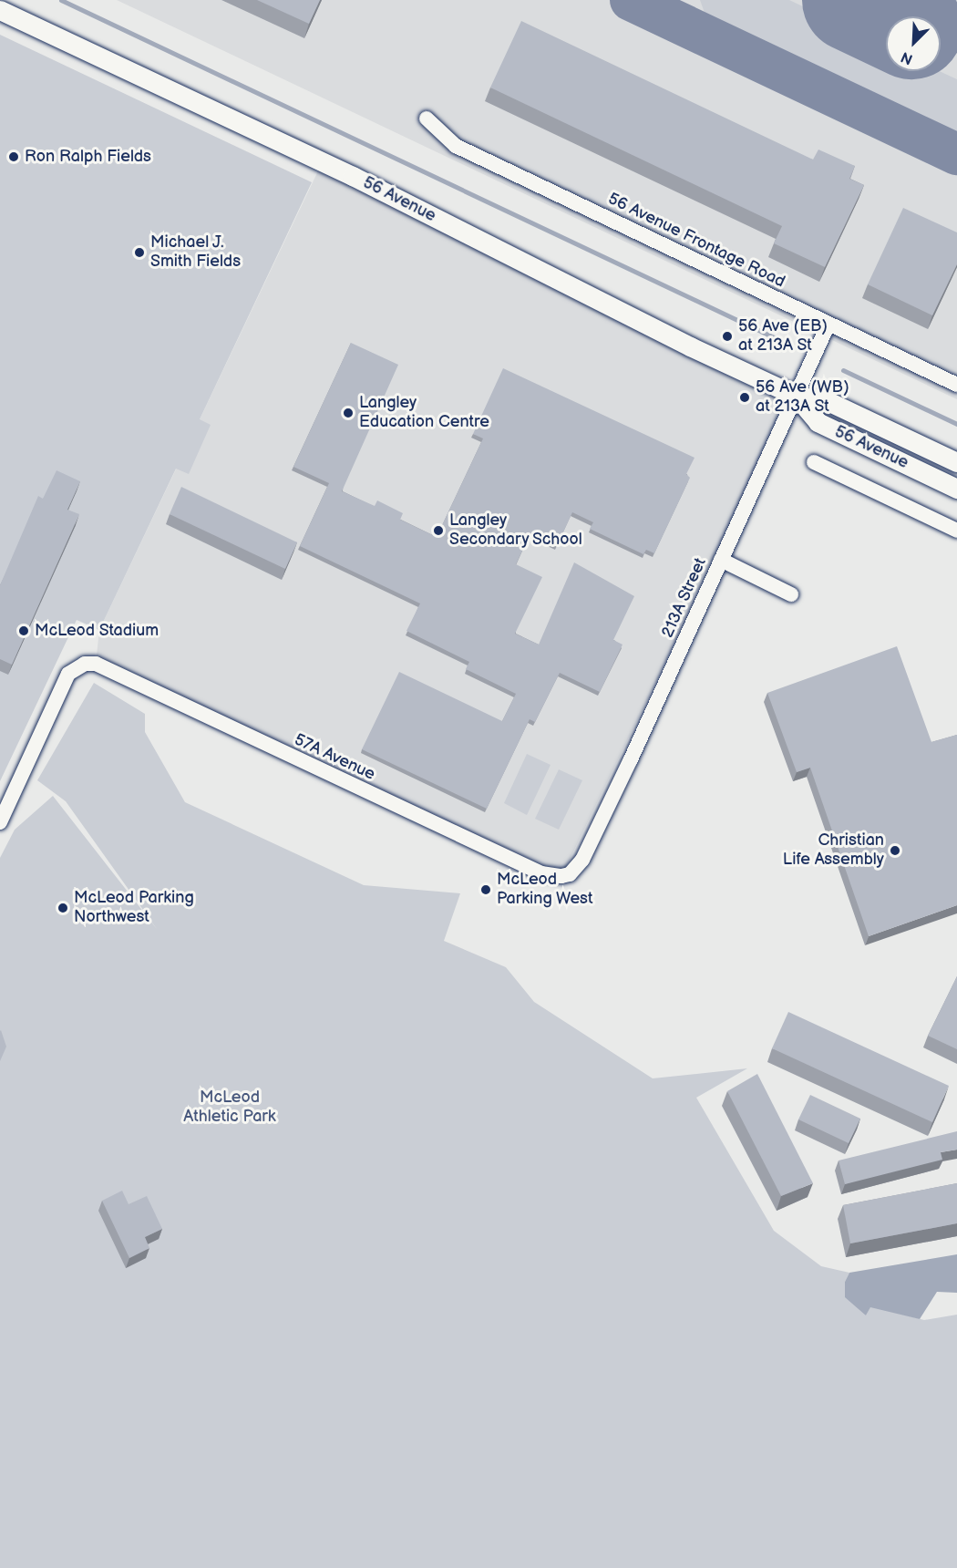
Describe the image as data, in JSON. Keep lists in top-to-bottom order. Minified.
{"streets":{"main road":["56 Avenue"],"street":["56 Avenue Frontage Road","213A Street","57A Avenue"]},"crossings":[["56 Avenue","213A Street"],["56 Avenue Frontage Road","213A Street"],["213A Street","57A Avenue"]],"parks":["McLeod Athletic Park"],"places":["Ron Ralph Fields","Michael J. Smith Fields","56 Ave (EB) at 213A St","56 Ave (WB) at 213A St","Langley Education Centre","Langley Secondary School","McLeod Stadium","Christian Life Assembly","McLeod Parking West","McLeod Parking Northwest"],"north":"bottom left"}
